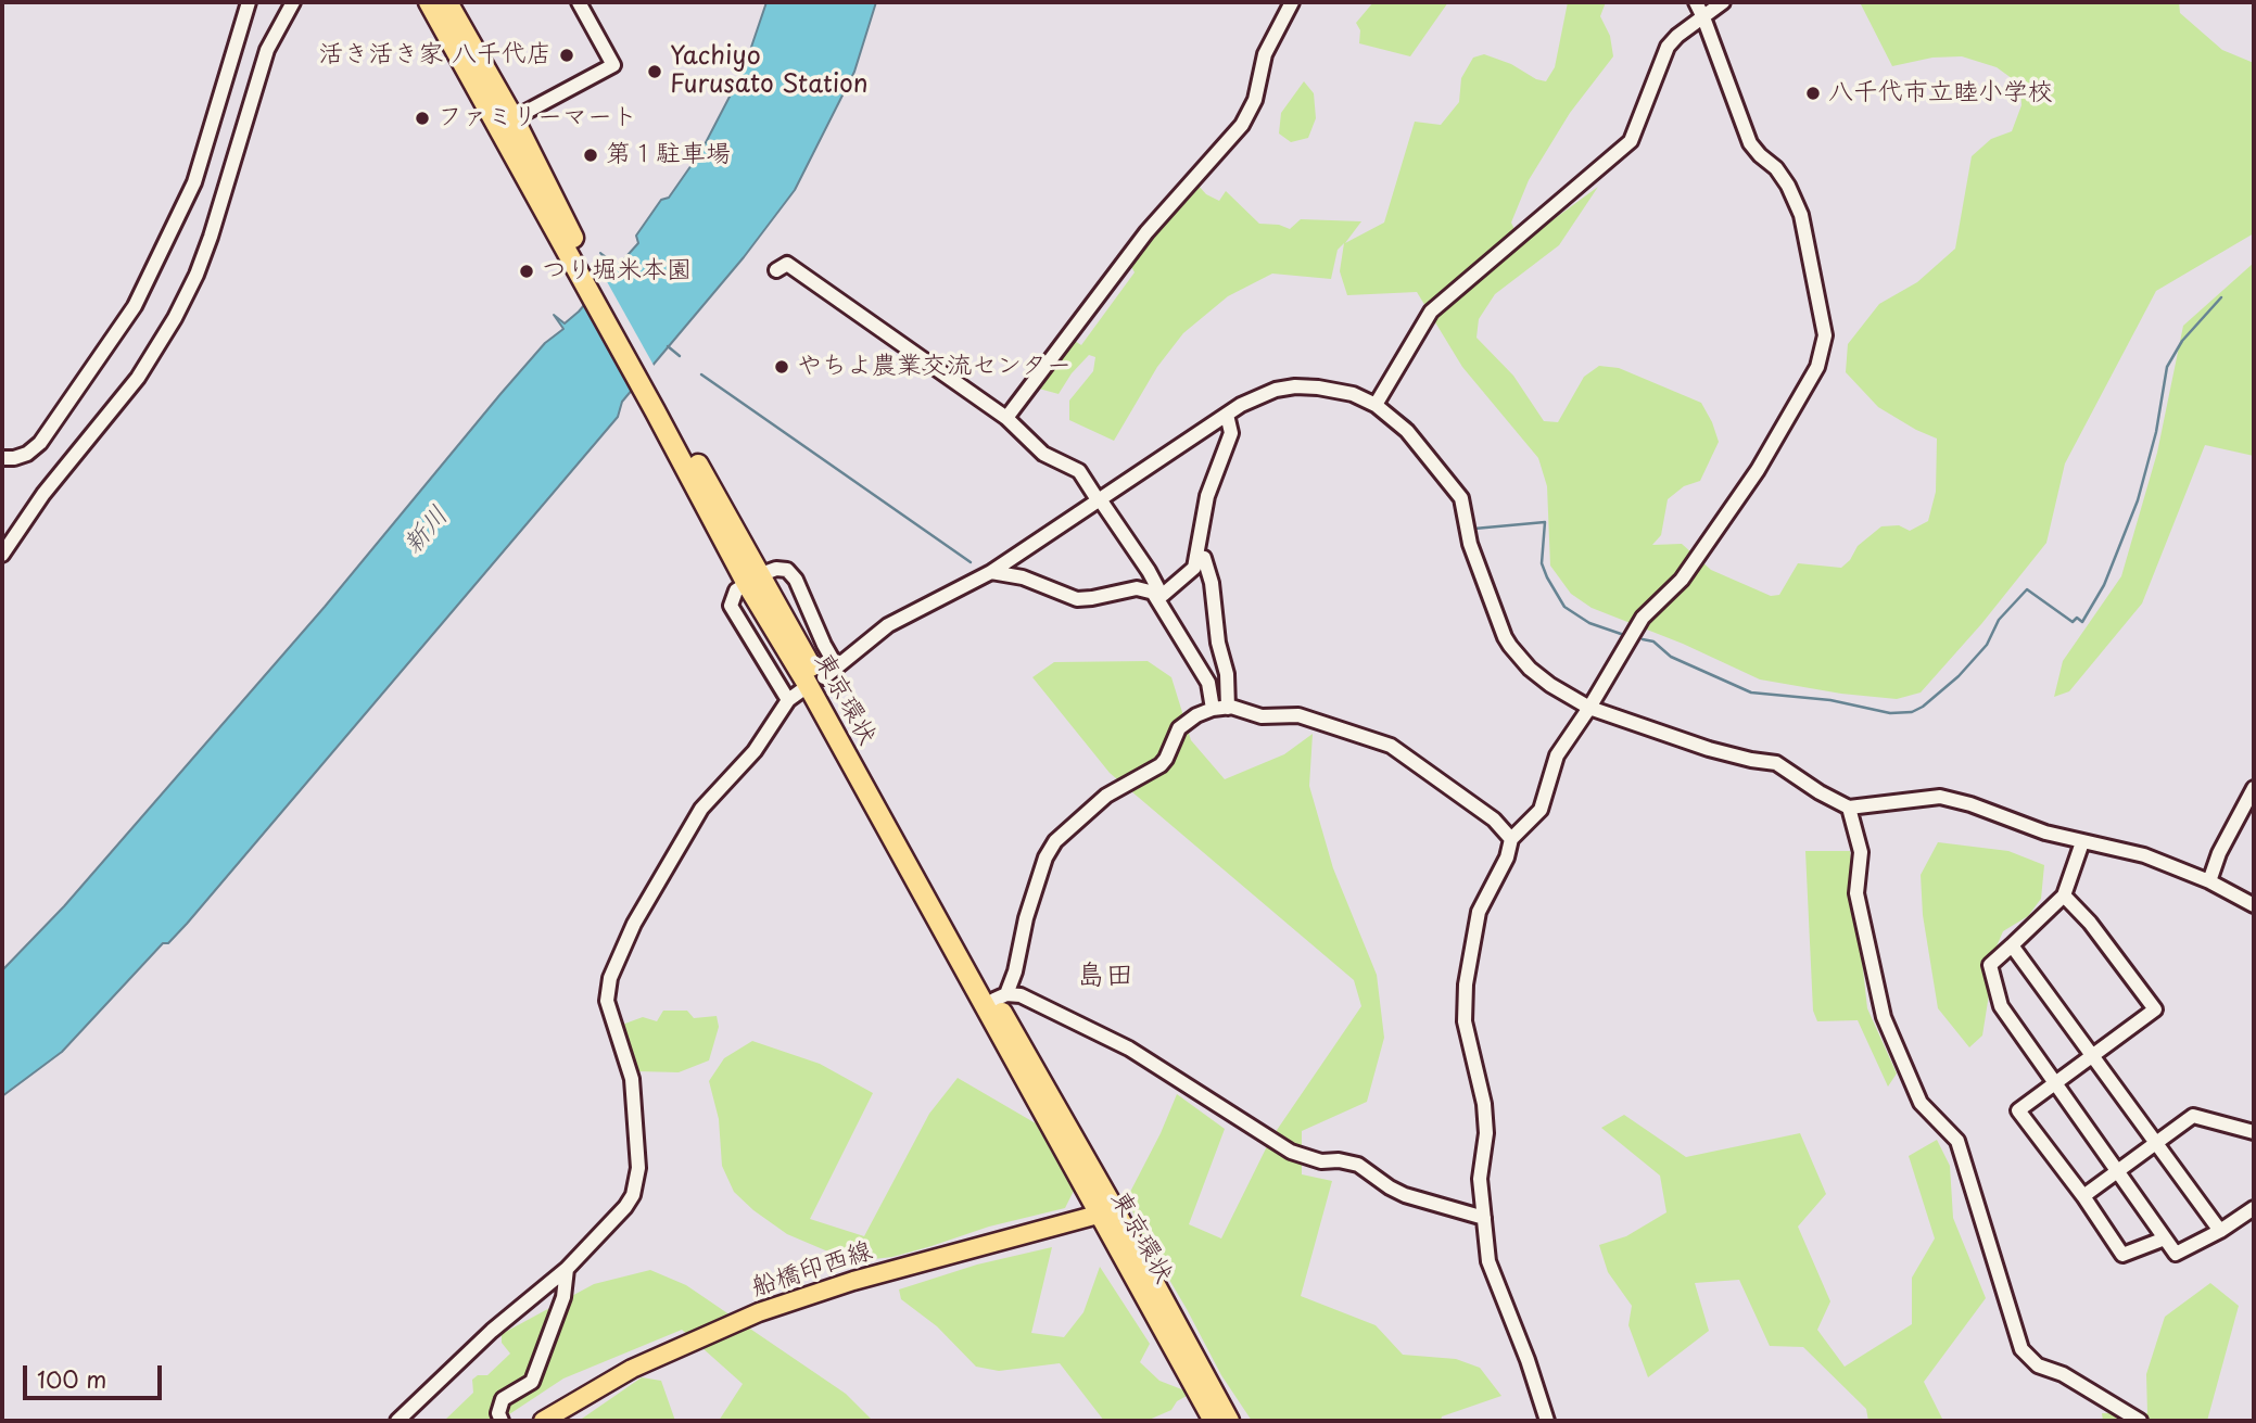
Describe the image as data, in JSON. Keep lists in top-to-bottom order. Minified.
{"streets":{"highway":["東京環状"],"main road":["船橋印西線"]},"crossings":[["東京環状","船橋印西線"]],"districts":["島田"],"water":["新川"],"places":["活き活き家 八千代店","Yachiyo Furusato Station","八千代市立睦小学校","ファミリーマート","第１駐車場","つり堀米本園","やちよ農業交流センター"],"scale_bar":"100 m"}
